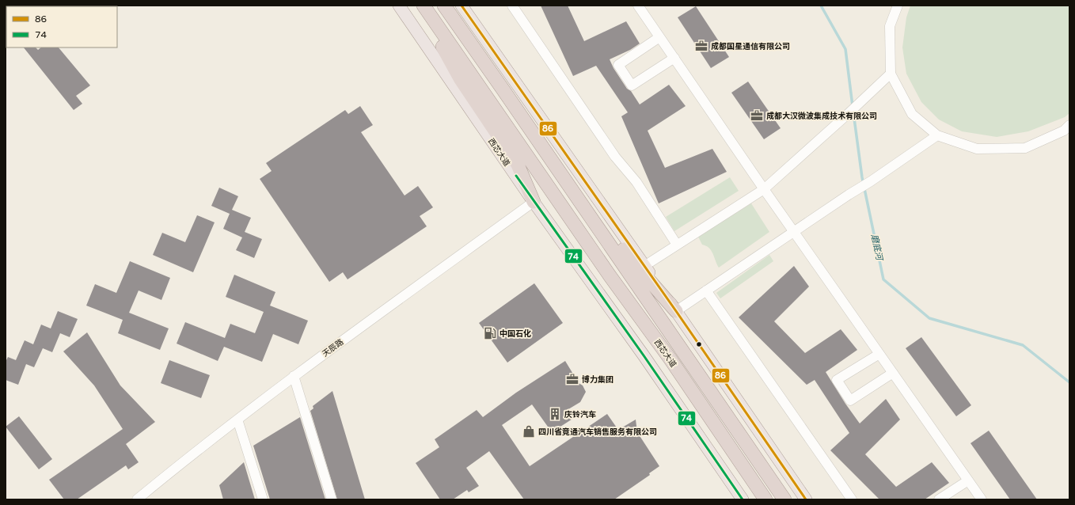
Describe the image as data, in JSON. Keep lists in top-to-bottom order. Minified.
{"streets":{"highway":["西芯大道"],"street":["天辰路"]},"crossings":[["西芯大道","天辰路"]],"water":["磨底河"],"places":{"office":["成都国星通信有限公司","成都大汉微波集成技术有限公司","博力集团"],"fuel station":["中国石化"],"building":["庆铃汽车"],"shop":["四川省竟通汽车销售服务有限公司"]},"lines":["transit line 86","transit line 74"],"legend":["86","74"]}
